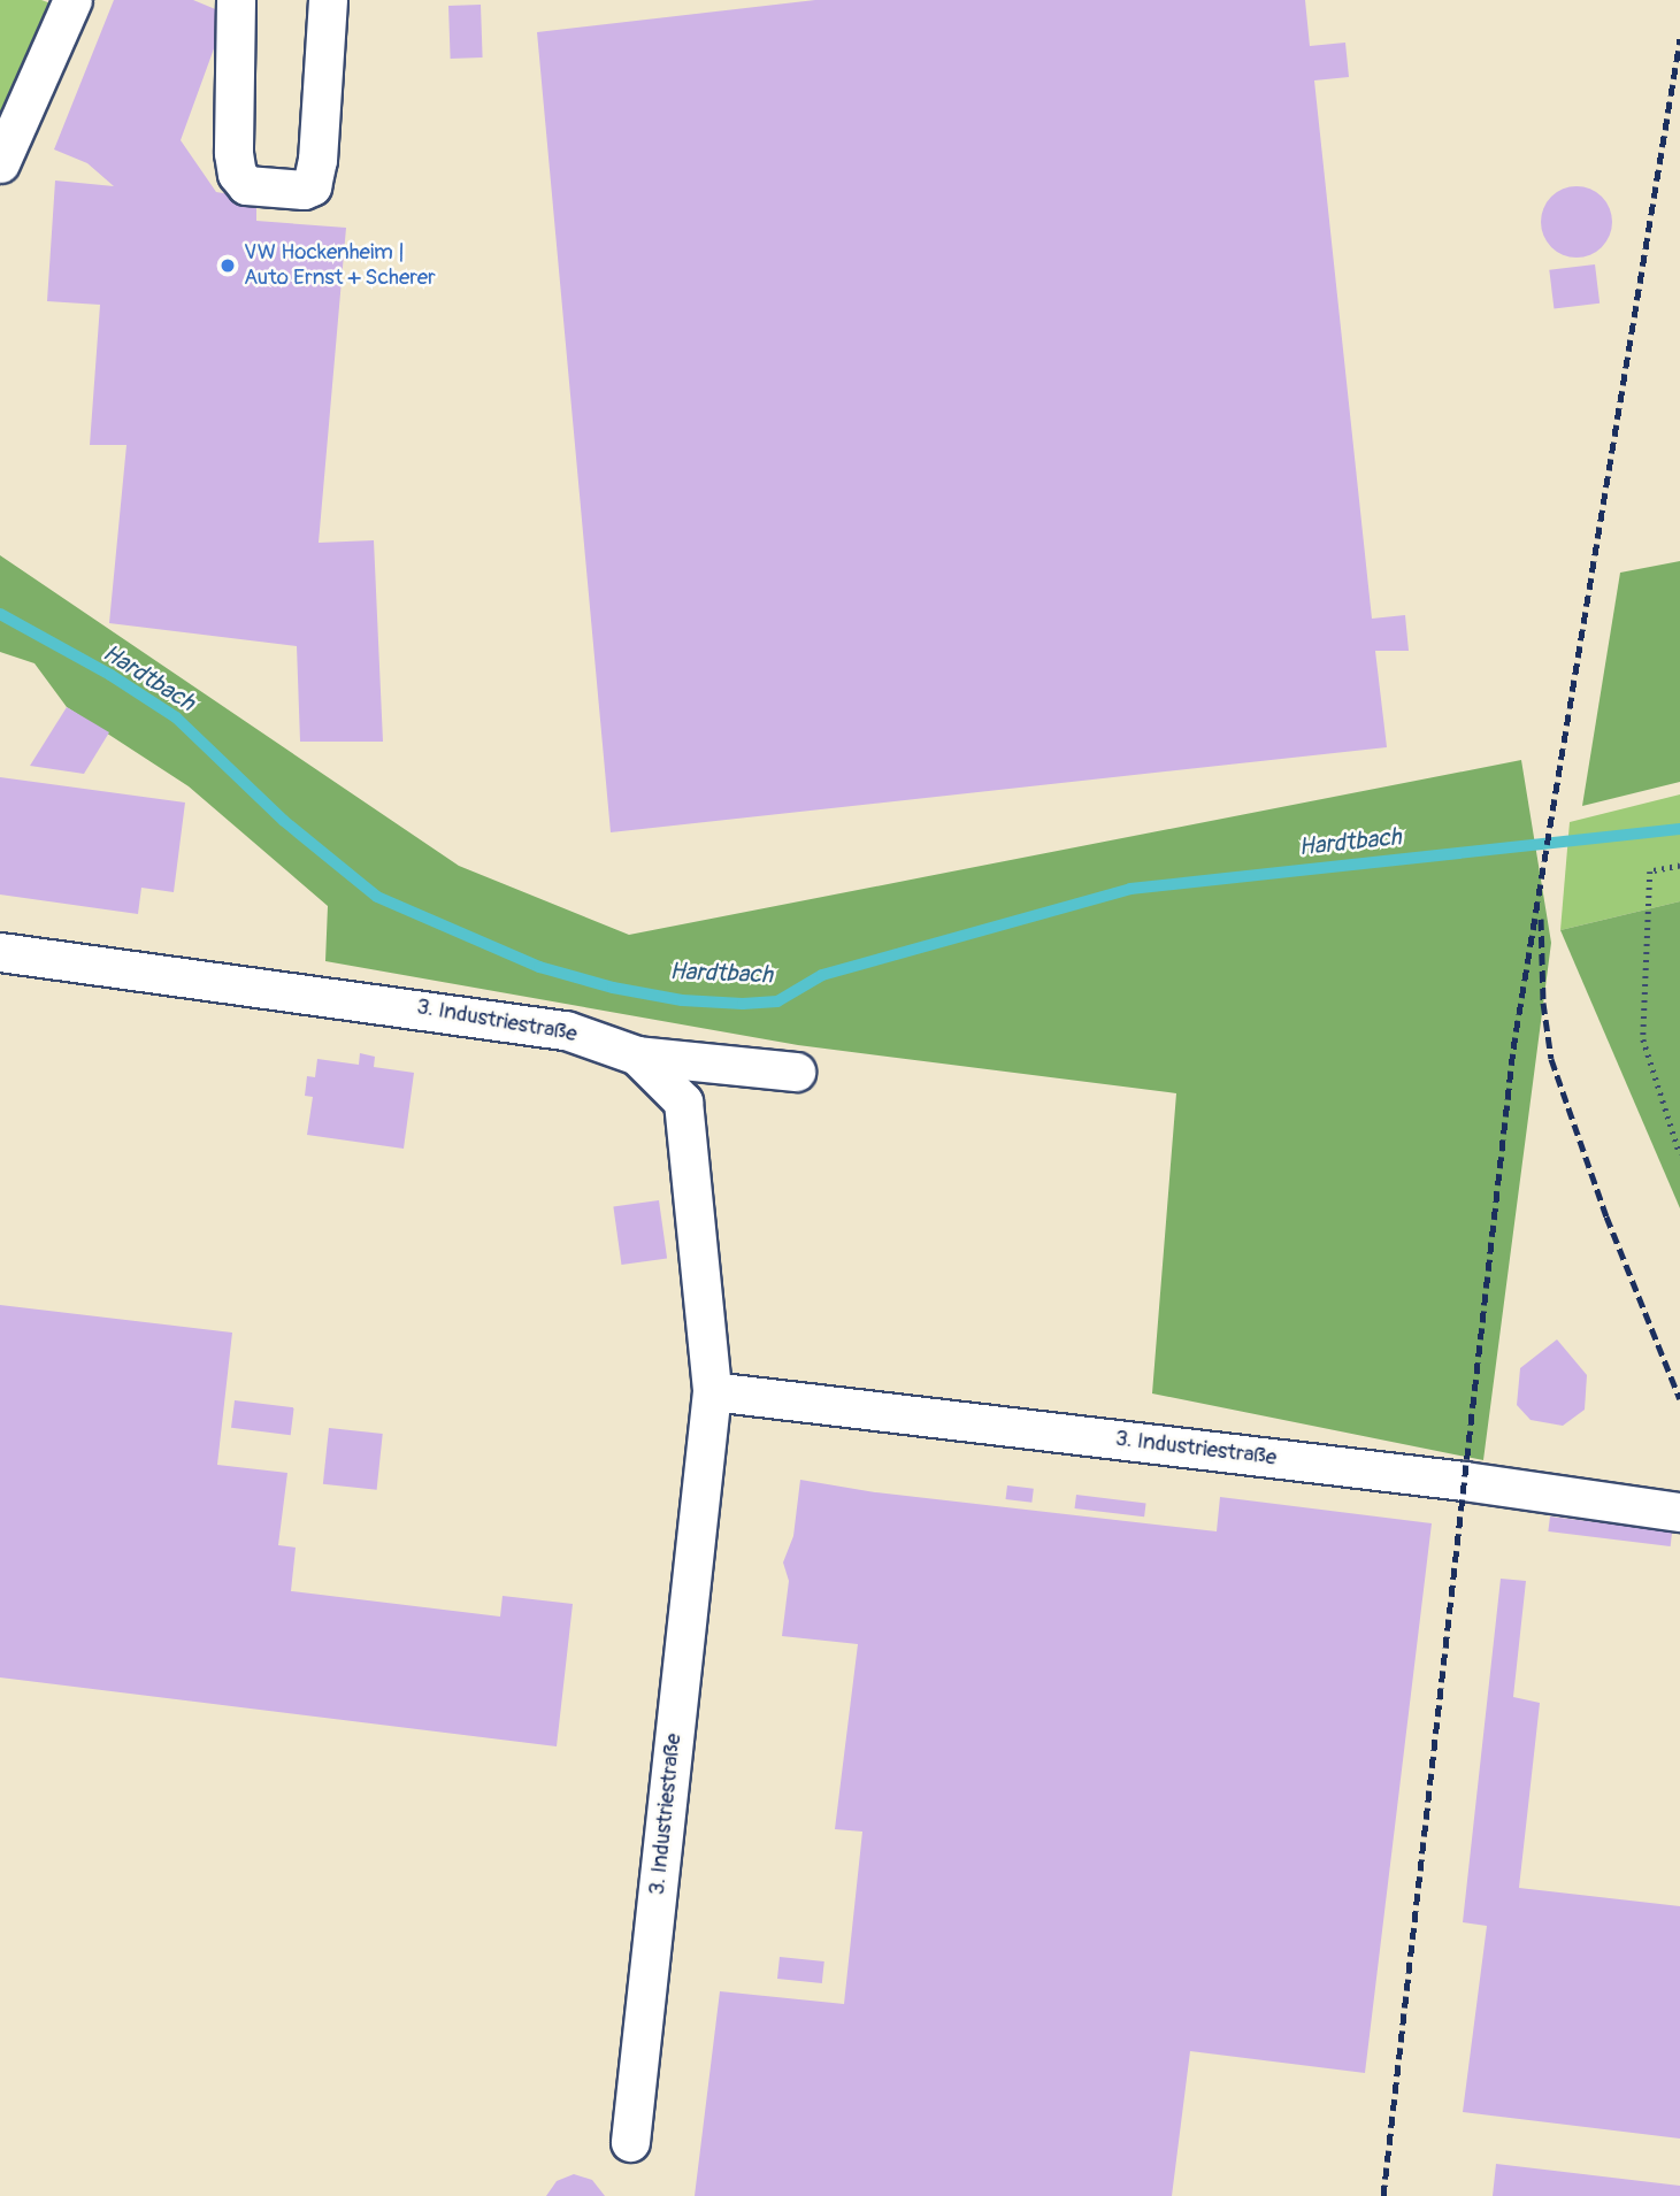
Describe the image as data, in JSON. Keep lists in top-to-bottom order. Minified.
{"streets":{"street":["3. Industriestraße"]},"water":["Hardtbach"],"places":["VW Hockenheim | Auto Ernst + Scherer"]}
